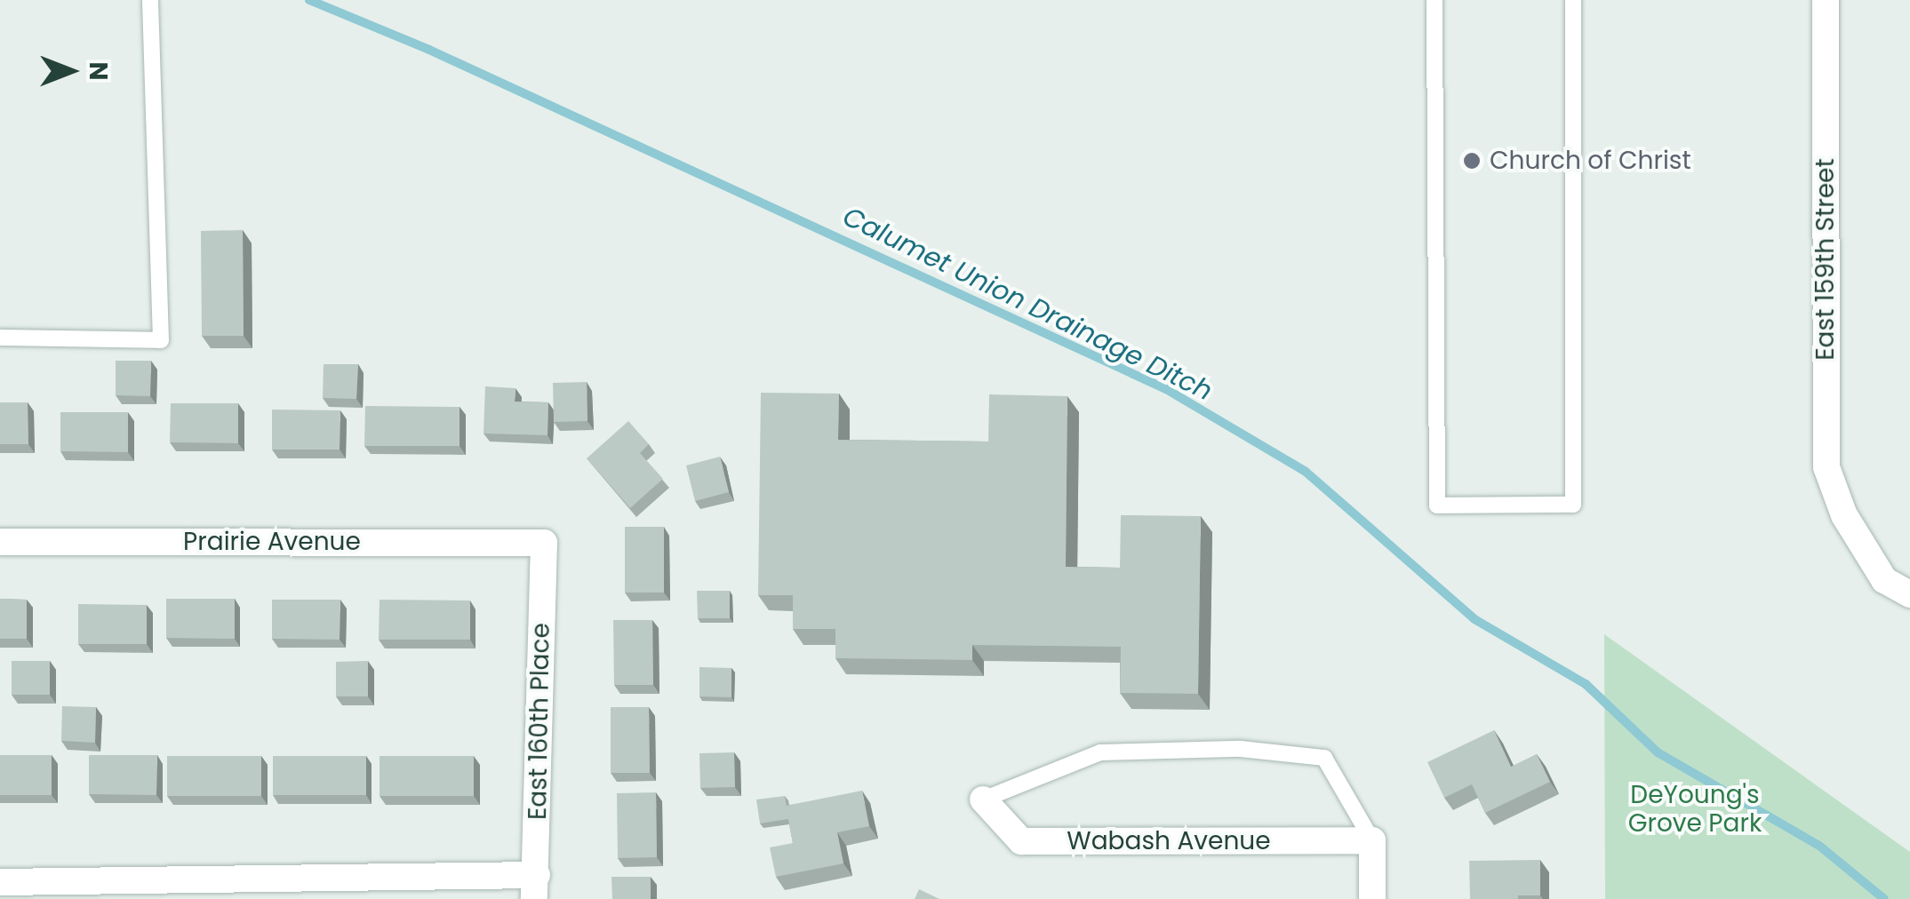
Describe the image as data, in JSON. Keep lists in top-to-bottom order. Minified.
{"streets":{"street":["East 159th Street","Prairie Avenue","East 160th Place","Wabash Avenue"]},"crossings":[["Prairie Avenue","East 160th Place"]],"water":["Calumet Union Drainage Ditch"],"parks":["DeYoung's Grove Park"],"places":["Church of Christ"],"north":"right"}
